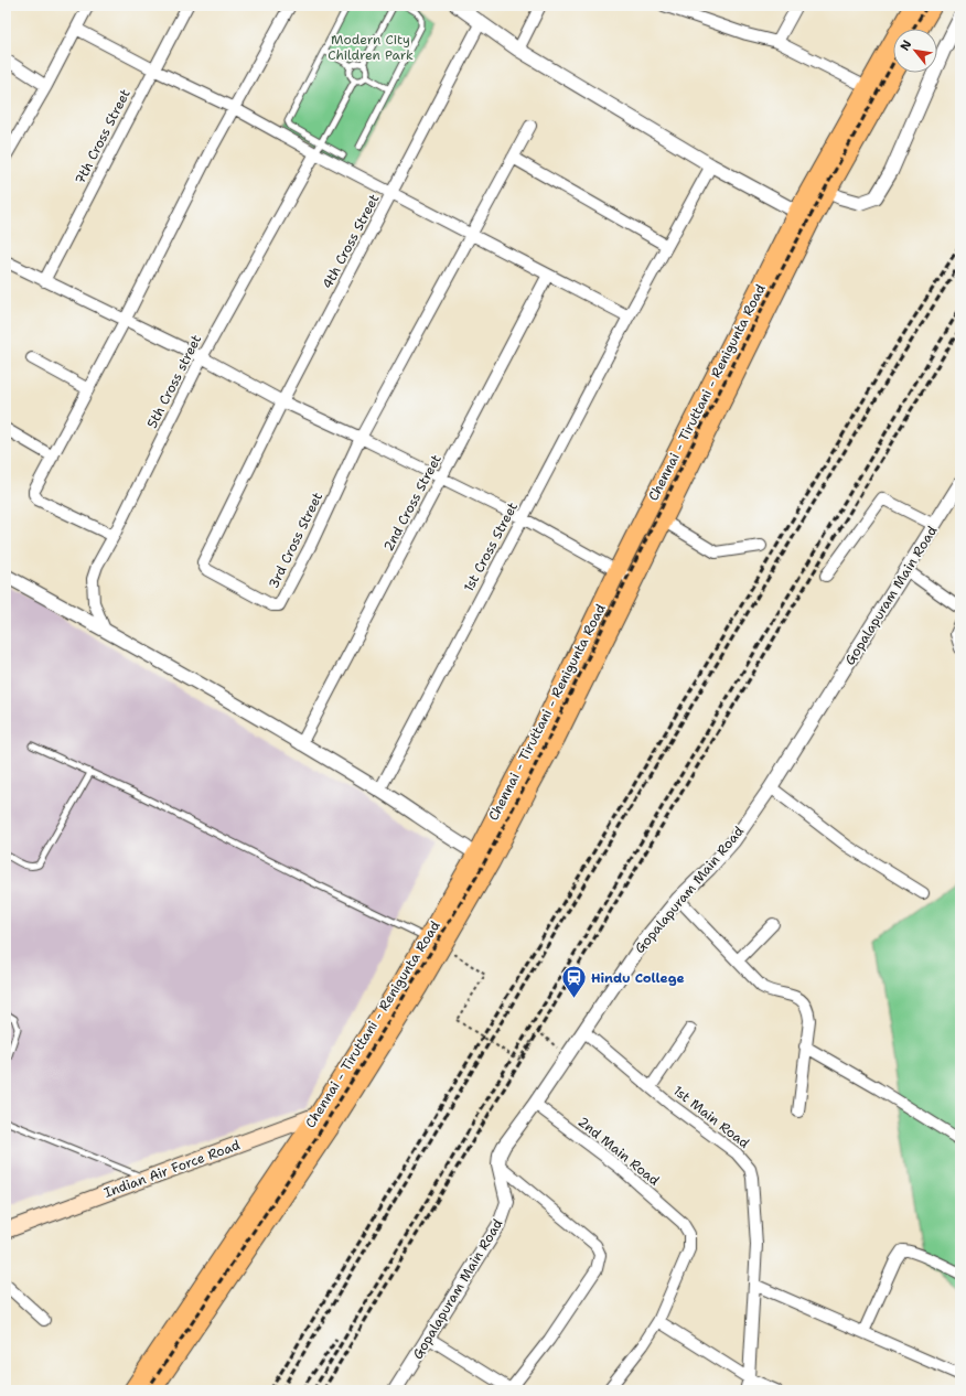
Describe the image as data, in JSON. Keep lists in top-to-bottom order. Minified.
{"streets":{"highway":["Chennai - Tiruttani - Renigunta Road"],"main road":["Indian Air Force Road"],"street":["7th Cross Street","4th Cross Street","5th Cross street","2nd Cross Street","3rd Cross Street","1st Cross Street","Gopalapuram Main Road","1st Main Road","2nd Main Road"]},"crossings":[["4th Cross Street","3rd Cross Street"],["Chennai - Tiruttani - Renigunta Road","Indian Air Force Road"],["Gopalapuram Main Road","1st Main Road"],["Gopalapuram Main Road","2nd Main Road"]],"parks":["Modern City Children Park"],"places":{"station":["Hindu College"]},"north":"top left"}
